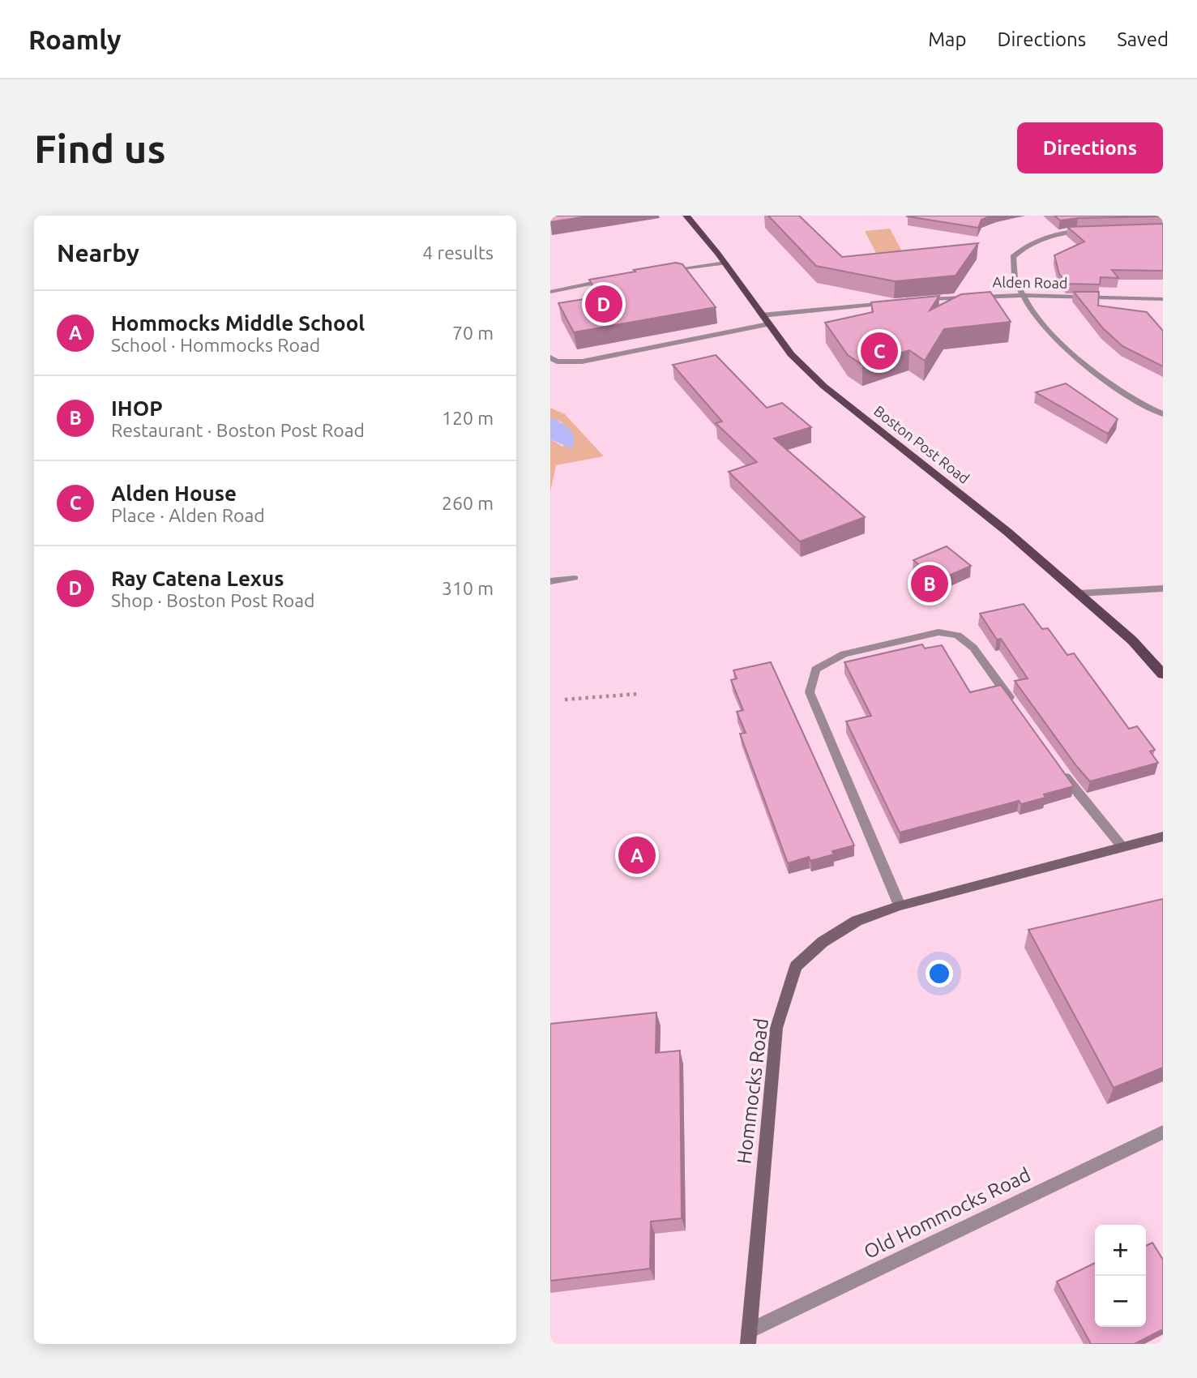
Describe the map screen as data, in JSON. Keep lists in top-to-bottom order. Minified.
{"streets":{"main road":["Boston Post Road"],"street":["Alden Road","Hommocks Road","Old Hommocks Road"]},"crossings":[["Hommocks Road","Old Hommocks Road"]],"page":{"header":"Roamly","nav":["Map","Directions","Saved"],"buttons":"Directions","title":"Find us","heading":["Nearby","4 results"],"pins":["D","C","B","A"],"list":[{"mark":"A","name":"Hommocks Middle School","note":"School · Hommocks Road","value":"70 m"},{"mark":"B","name":"IHOP","note":"Restaurant · Boston Post Road","value":"120 m"},{"mark":"C","name":"Alden House","note":"Place · Alden Road","value":"260 m"},{"mark":"D","name":"Ray Catena Lexus","note":"Shop · Boston Post Road","value":"310 m"}],"map_buttons":["+","−"]}}
